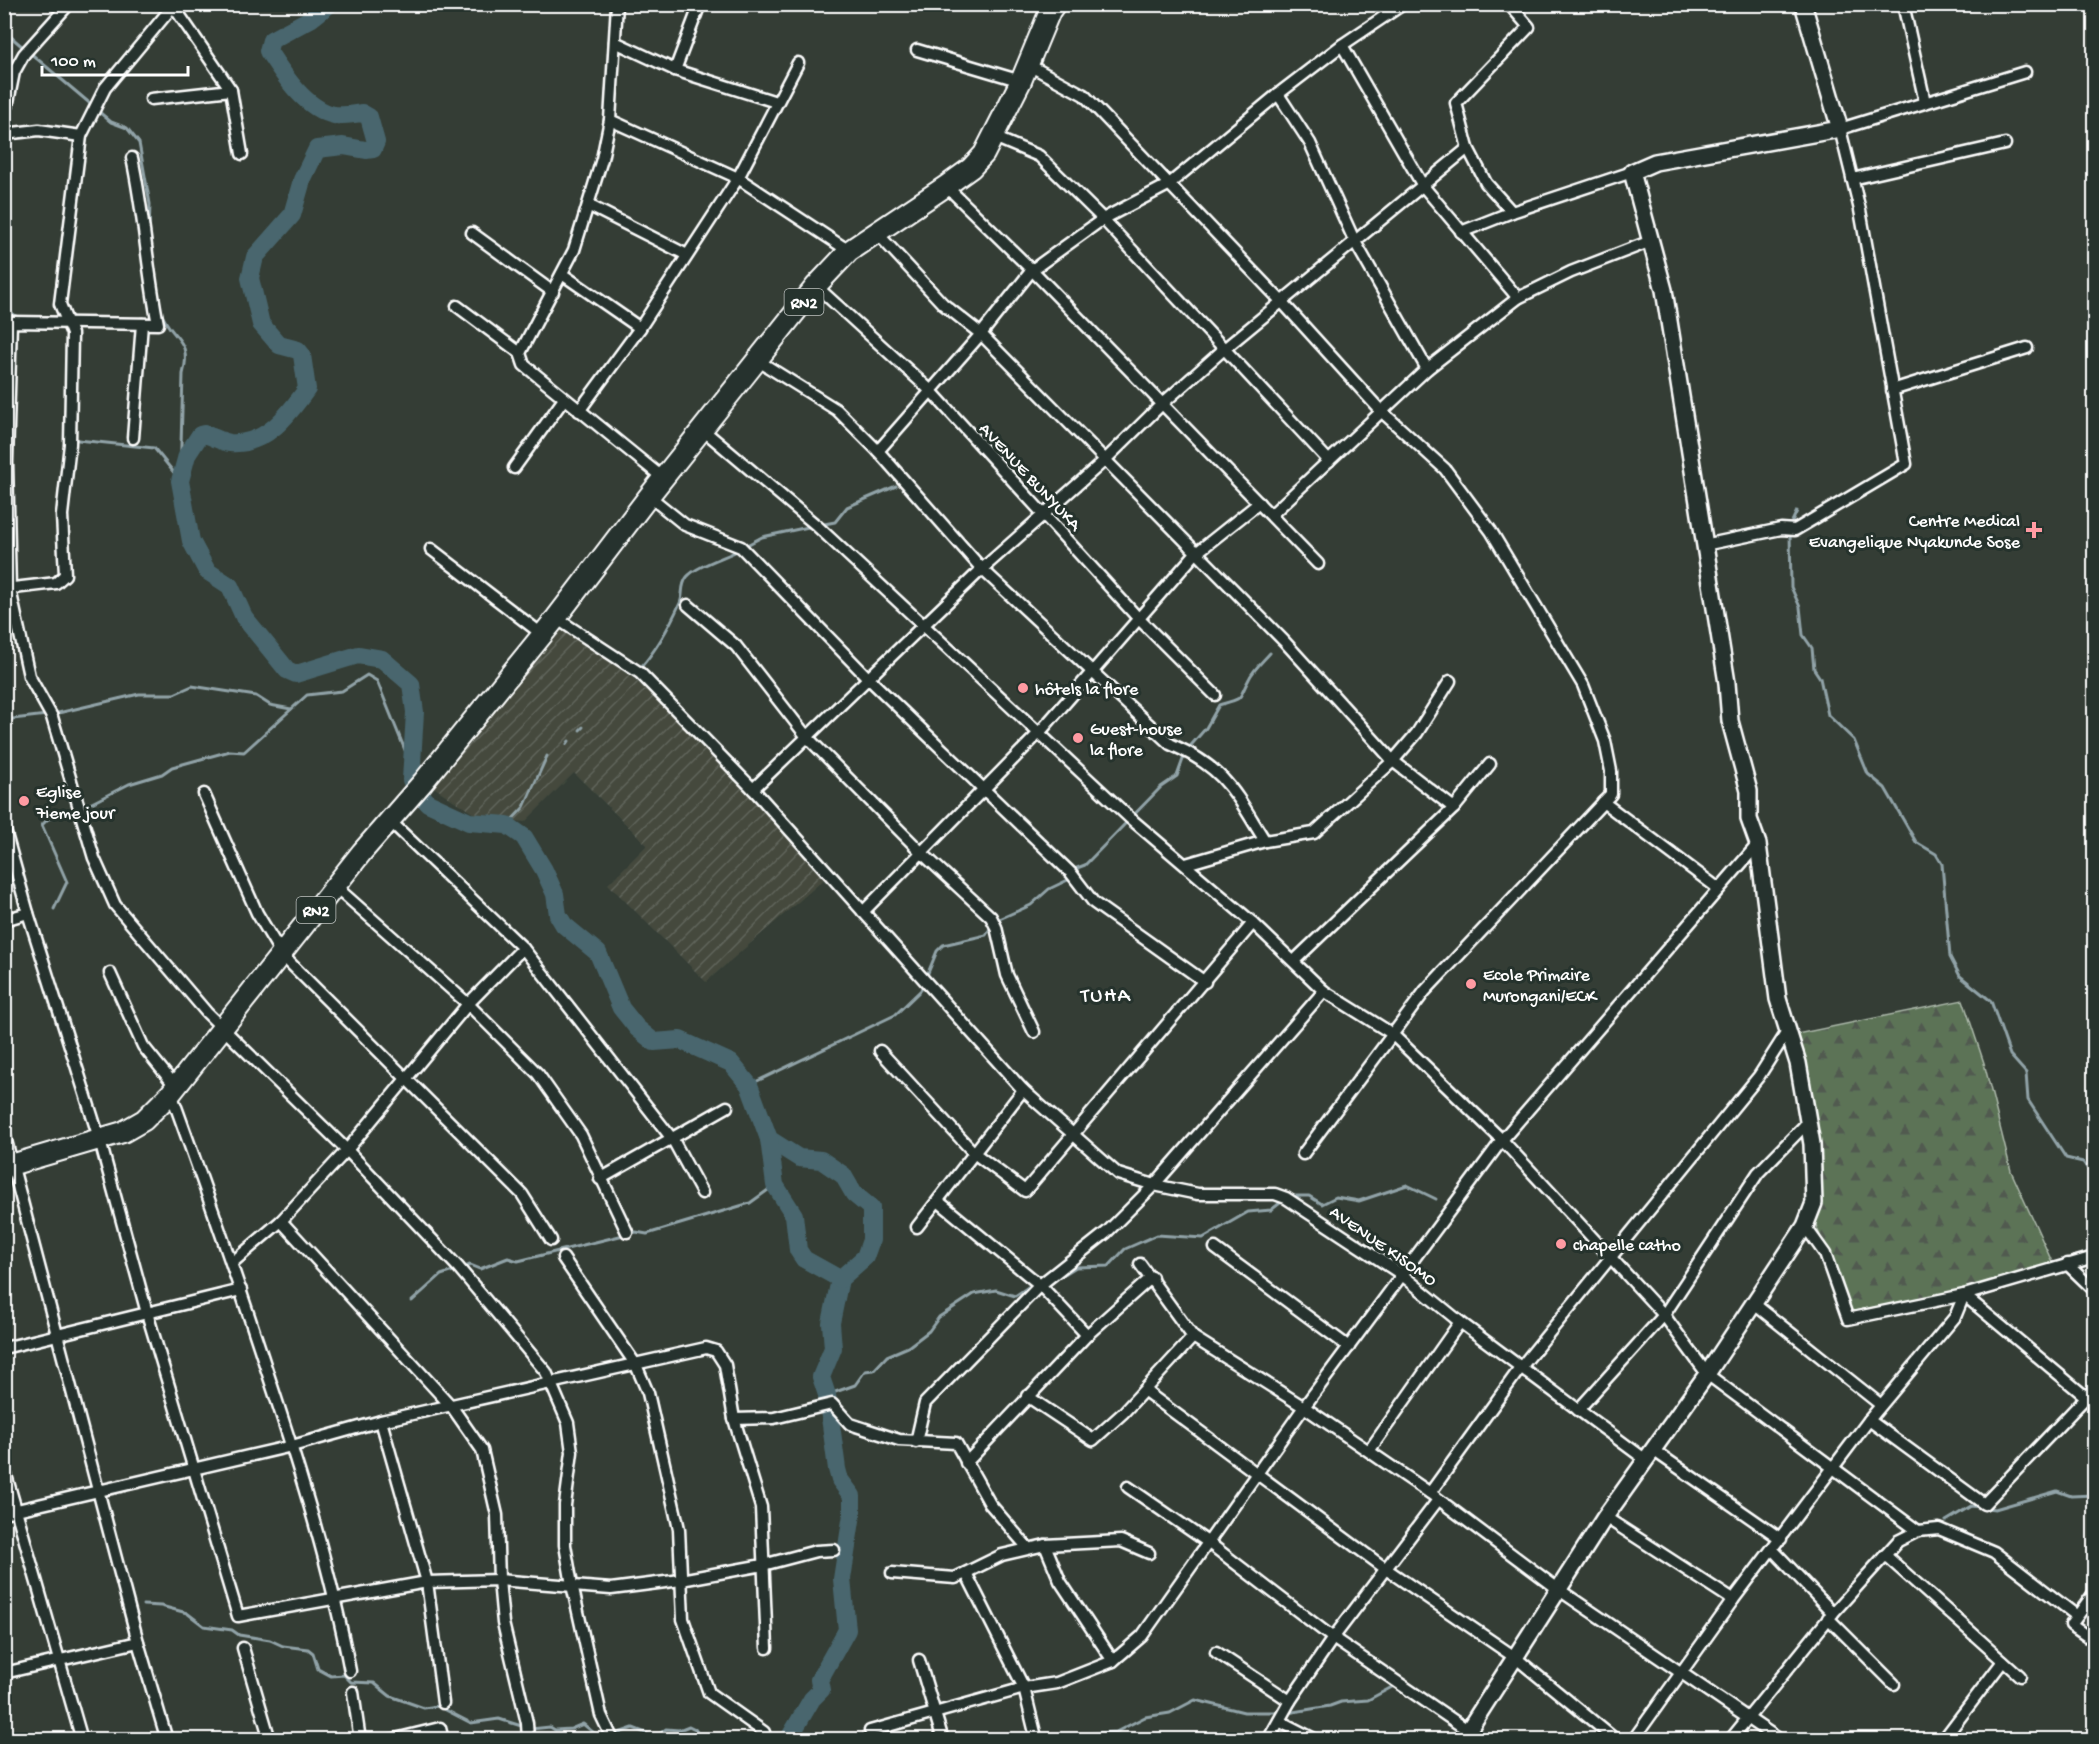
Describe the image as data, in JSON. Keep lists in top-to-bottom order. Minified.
{"streets":{"highway":["RN2"],"street":["AVENUE BUNYUKA","AVENUE KISOMO"]},"crossings":[["RN2","AVENUE BUNYUKA"],["RN2","AVENUE KISOMO"]],"districts":["TUHA"],"places":{"health":["Centre Medical Evangelique Nyakunde Sose"],"other":["hôtels la flore","Guest-house la flore","Eglise 7ieme jour","Ecole Primaire Murongani/ECK","chapelle catho"]},"scale_bar":"100 m"}
